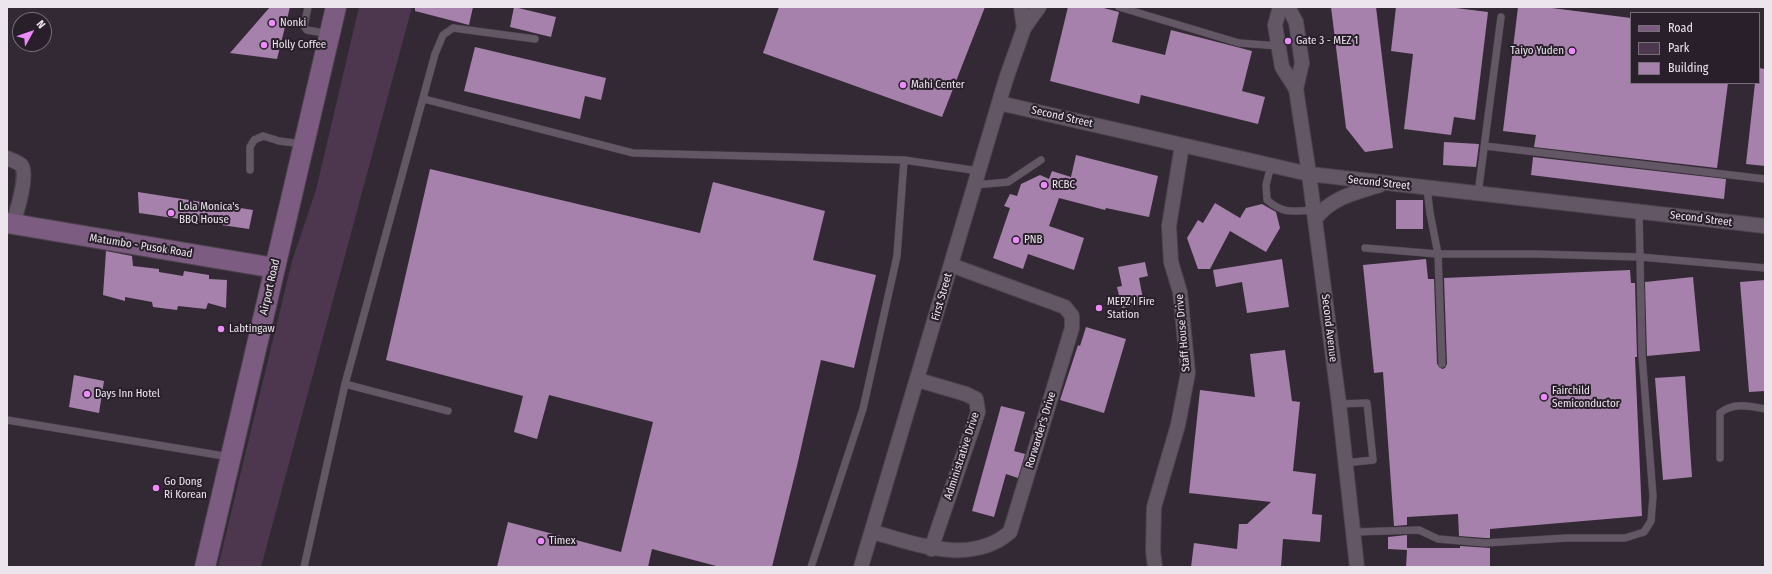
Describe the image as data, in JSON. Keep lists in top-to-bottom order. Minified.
{"streets":{"street":["Second Street","Matumbo - Pusok Road","Airport Road","First Street","Second Avenue","Staff House Drive","Rorwarder's Drive","Administrative Drive"]},"crossings":[["Second Street","First Street"],["Second Street","Second Avenue"],["Second Street","Staff House Drive"],["Matumbo - Pusok Road","Airport Road"],["First Street","Rorwarder's Drive"],["First Street","Administrative Drive"],["Rorwarder's Drive","Administrative Drive"]],"places":["Nonki","Gate 3 - MEZ 1","Holly Coffee","Taiyo Yuden","Mahi Center","RCBC","Lola Monica's BBQ House","PNB","MEPZ I Fire Station","Labtingaw","Days Inn Hotel","Fairchild Semiconductor","Go Dong Ri Korean","Timex"],"legend":["Road","Park","Building"],"north":"top right"}
